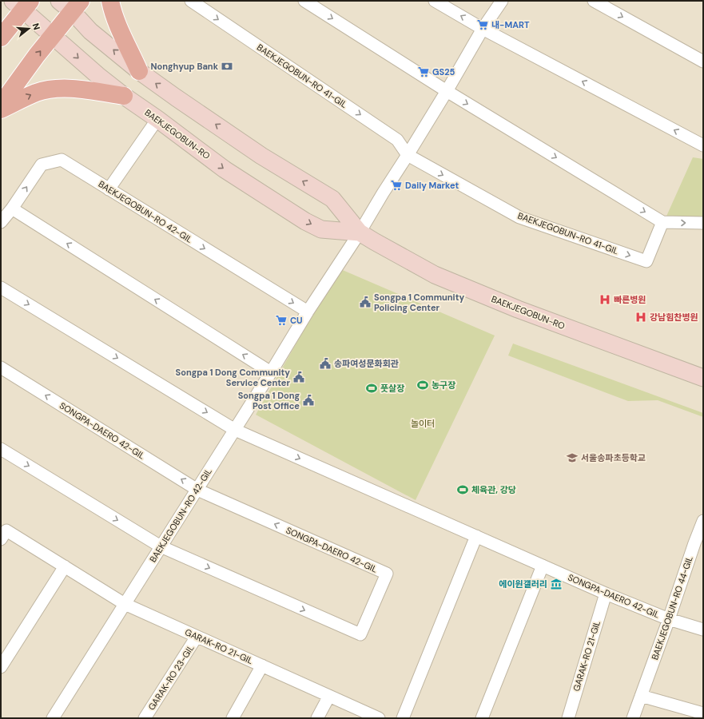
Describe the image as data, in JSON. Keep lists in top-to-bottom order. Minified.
{"streets":{"main road":["BAEKJEGOBUN-RO"],"street":["BAEKJEGOBUN-RO 41-GIL","BAEKJEGOBUN-RO 42-GIL","SONGPA-DAERO 42-GIL","BAEKJEGOBUN-RO 44-GIL","GARAK-RO 21-GIL","GARAK-RO 23-GIL"]},"crossings":[["BAEKJEGOBUN-RO","BAEKJEGOBUN-RO 42-GIL"],["BAEKJEGOBUN-RO 42-GIL","SONGPA-DAERO 42-GIL"],["BAEKJEGOBUN-RO 42-GIL","GARAK-RO 21-GIL"],["SONGPA-DAERO 42-GIL","BAEKJEGOBUN-RO 44-GIL"],["SONGPA-DAERO 42-GIL","GARAK-RO 21-GIL"],["GARAK-RO 21-GIL","GARAK-RO 23-GIL"]],"parks":["놀이터"],"places":{"supermarket":["내-MART","GS25","Daily Market","CU"],"bank":["Nonghyup Bank"],"hospital":["빠른병원","강남힘찬병원"],"public building":["Songpa 1 Community Policing Center","송파여성문화회관","Songpa 1 Dong Community Service Center","Songpa 1 Dong Post Office"],"sports":["농구장","풋살장","체육관, 강당"],"school or university":["서울송파초등학교"],"museum":["에이원갤러리"]},"north":"right"}
